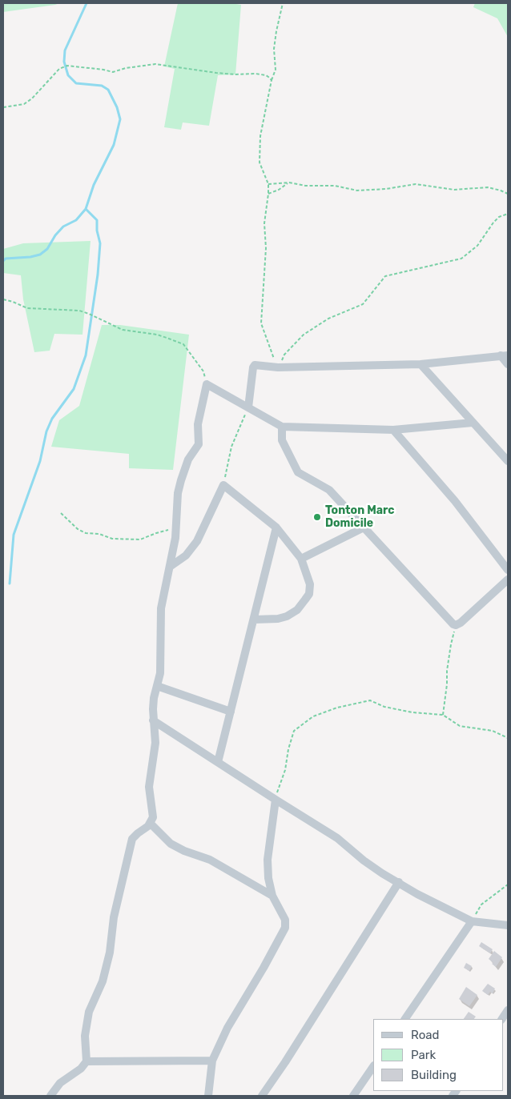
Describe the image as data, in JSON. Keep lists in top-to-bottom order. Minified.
{"places":["Tonton Marc Domicile"],"legend":["Road","Park","Building"]}
